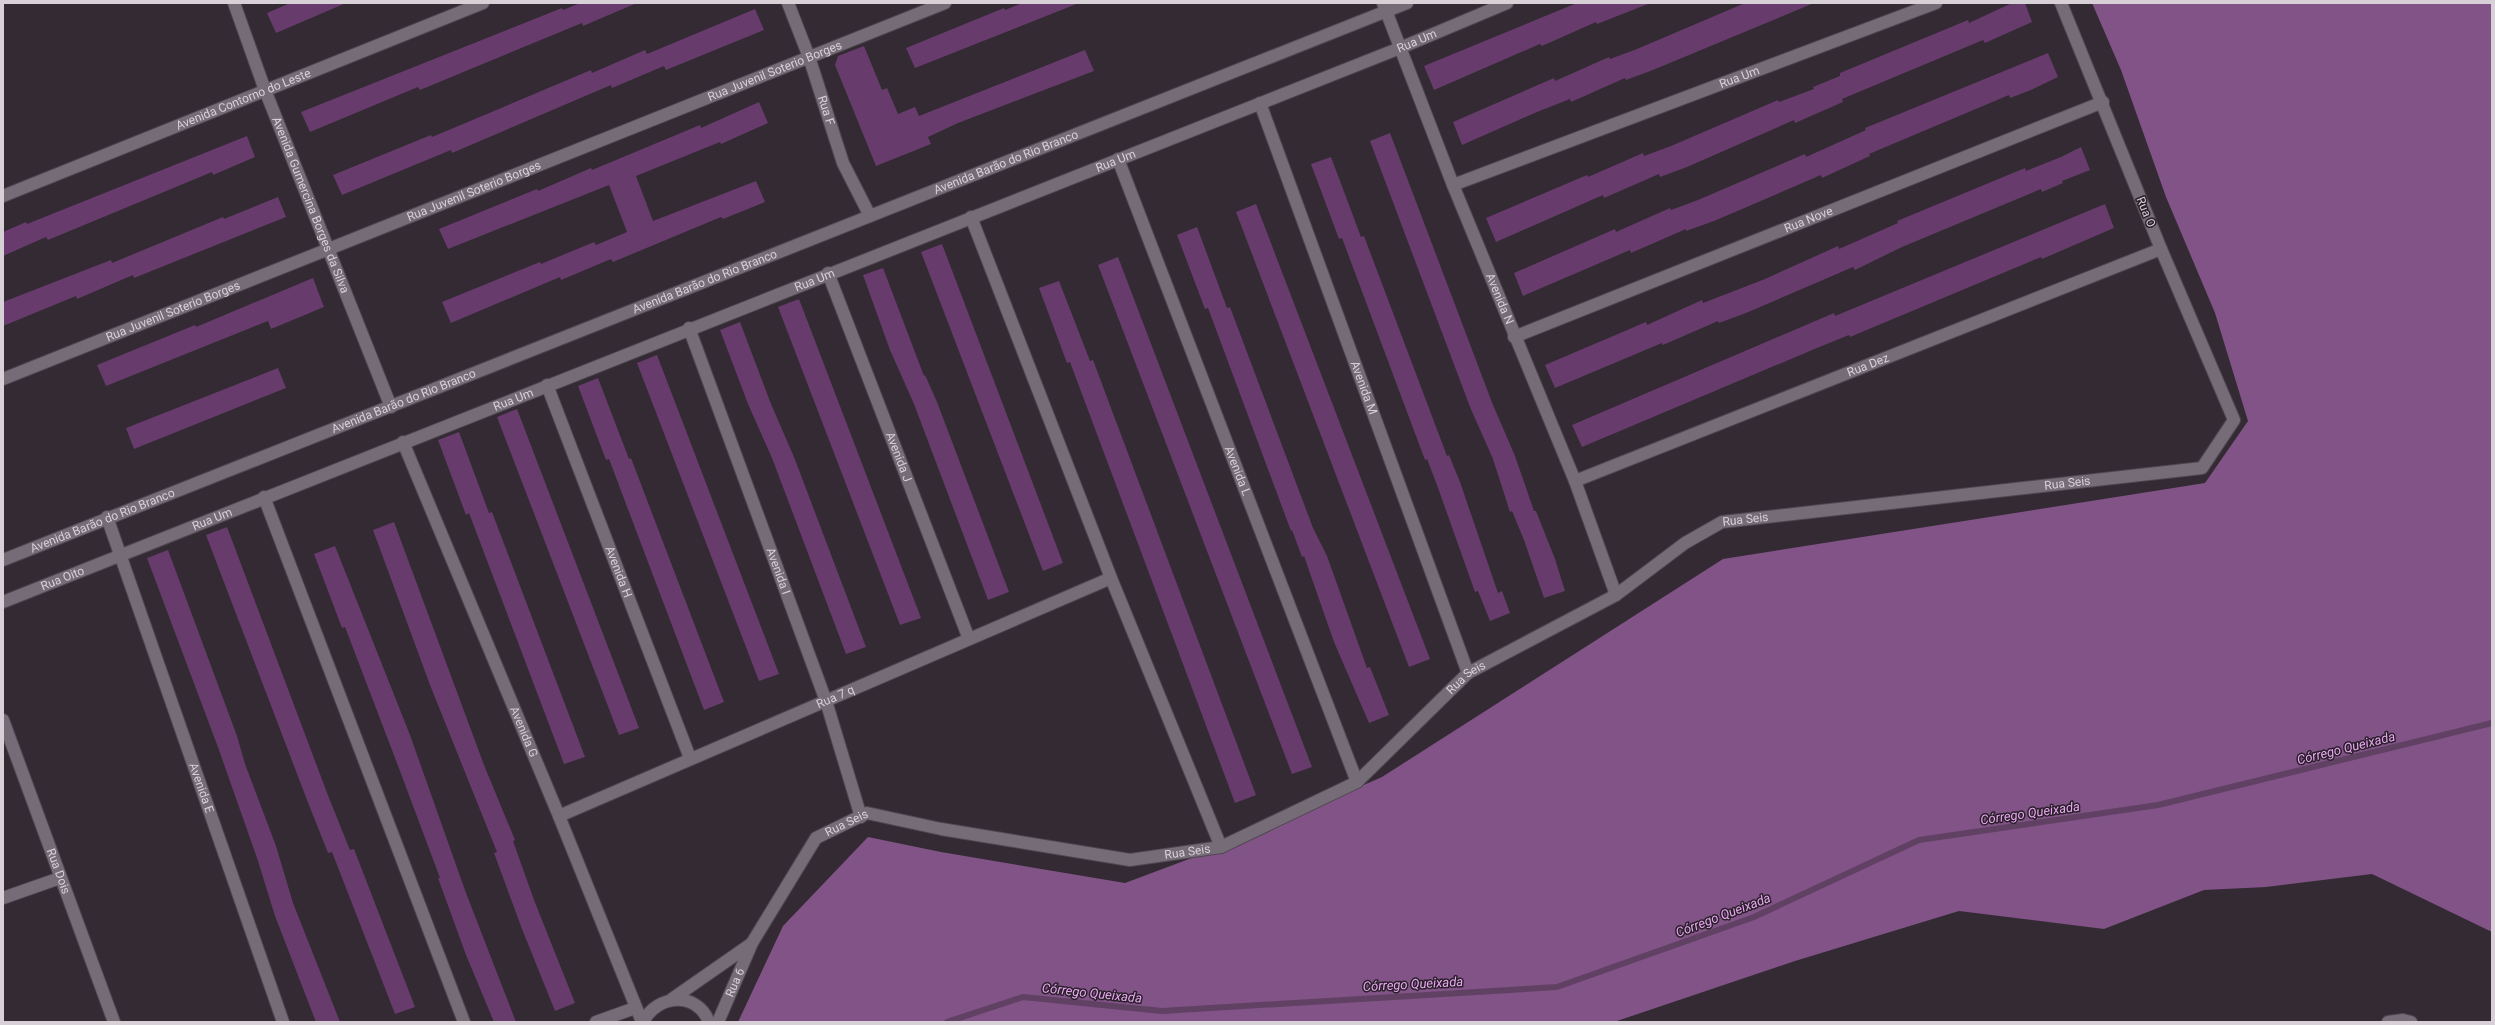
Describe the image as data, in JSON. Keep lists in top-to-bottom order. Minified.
{"streets":{"street":["Rua Um","Rua Juvenil Soterio Borges","Avenida Contorno do Leste","Rua F","Avenida Barão do Rio Branco","Avenida Gumercina Borges da Silva","Rua O","Rua Nove","Avenida N","Rua Dez","Avenida M","Avenida J","Avenida L","Rua Seis","Avenida H","Avenida I","Rua Oito","Rua 7 q","Avenida G","Avenida E","Rua Dois","Rua 6"]},"crossings":[["Rua Um","Avenida N"],["Rua Um","Avenida M"],["Rua Um","Avenida J"],["Rua Um","Avenida L"],["Rua Um","Avenida H"],["Rua Um","Avenida I"],["Rua Um","Rua Oito"],["Rua Um","Avenida G"],["Rua Um","Avenida E"],["Rua Juvenil Soterio Borges","Rua F"],["Rua Juvenil Soterio Borges","Avenida Gumercina Borges da Silva"],["Avenida Contorno do Leste","Avenida Gumercina Borges da Silva"],["Rua F","Avenida Barão do Rio Branco"],["Avenida Barão do Rio Branco","Avenida Gumercina Borges da Silva"],["Avenida Barão do Rio Branco","Avenida N"],["Avenida Barão do Rio Branco","Avenida E"],["Rua O","Rua Nove"],["Rua O","Rua Dez"],["Rua O","Rua Seis"],["Rua Nove","Avenida N"],["Avenida N","Rua Dez"],["Avenida N","Rua Seis"],["Avenida M","Rua Seis"],["Avenida J","Rua 7 q"],["Avenida L","Rua Seis"],["Rua Seis","Avenida I"],["Rua Seis","Rua 6"],["Avenida H","Rua 7 q"],["Avenida I","Rua 7 q"],["Rua Oito","Avenida E"],["Rua 7 q","Avenida G"]],"water":["Córrego Queixada"]}
